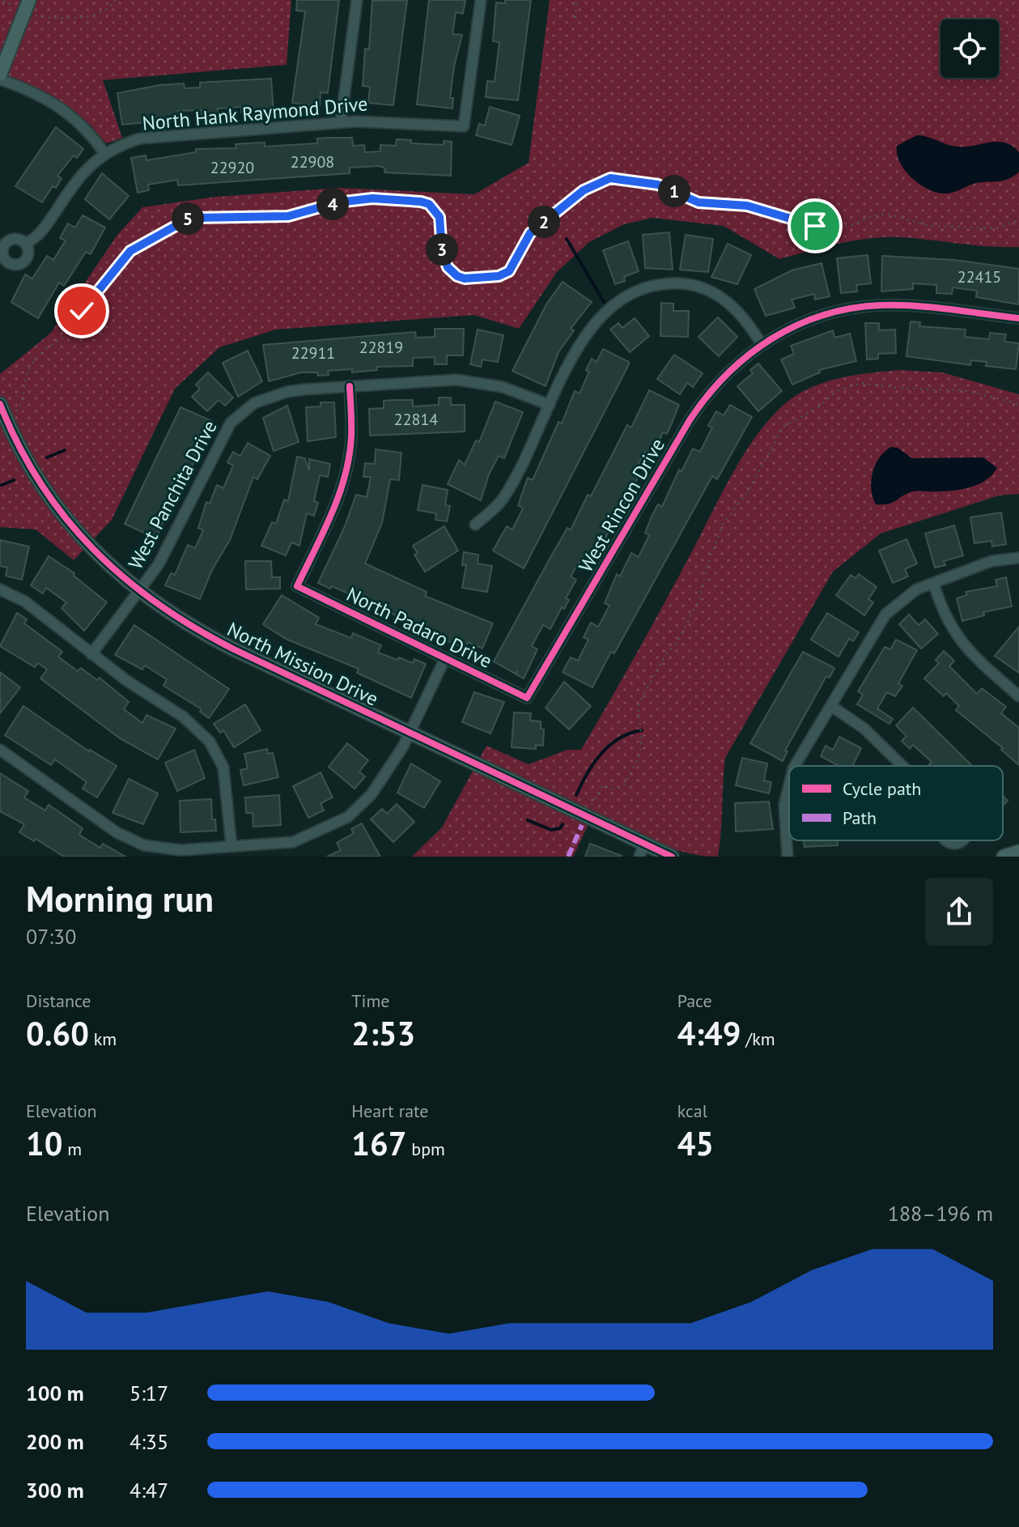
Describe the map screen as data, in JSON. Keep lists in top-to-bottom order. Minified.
{"streets":{"street":["North Hank Raymond Drive","West Panchita Drive","West Rincon Drive","North Padaro Drive","North Mission Drive"]},"crossings":[["West Panchita Drive","North Padaro Drive"],["West Panchita Drive","North Mission Drive"],["West Rincon Drive","North Padaro Drive"]],"house_numbers":["22908","22920","22415","22819","22911","22814"],"legend":["Cycle path","Path"],"page":{"pins":["1","4","5","2","3"],"heading":["Morning run","07:30"],"stats":[["Distance","0.60 km"],["Time","2:53"],["Pace","4:49 /km"],["Elevation","10 m"],["Heart rate","167 bpm"],["kcal","45"]],"chart":["Elevation","188–196 m"],"list":[{"name":"100 m","note":"5:17"},{"name":"200 m","note":"4:35"},{"name":"300 m","note":"4:47"}]}}
